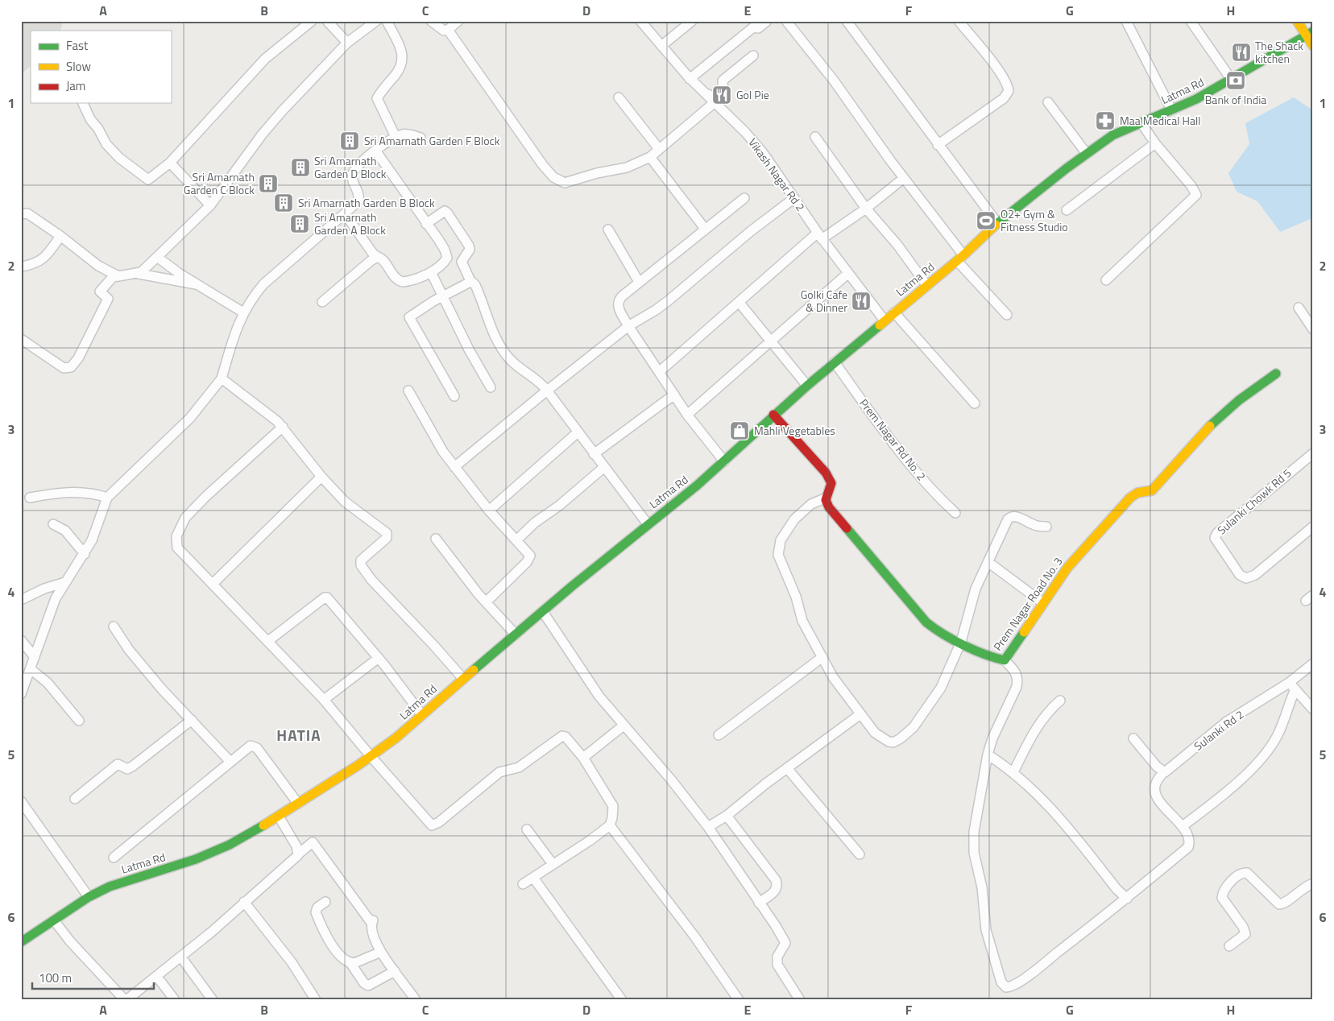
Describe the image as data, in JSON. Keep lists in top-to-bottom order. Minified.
{"streets":{"street":["Latma Rd","Vikash Nagar Rd 2","Prem Nagar Rd No. 2","Sulanki Chowk Rd 5","Prem Nagar Road No. 3","Sulanki Rd 2"]},"crossings":[["Latma Rd","Vikash Nagar Rd 2"],["Latma Rd","Prem Nagar Rd No. 2"]],"districts":["HATIA"],"places":{"restaurant":["The Shack kitchen","Gol Pie","Golki Cafe & Dinner"],"bank":["Bank of India"],"pharmacy":["Maa Medical Hall"],"building":["Sri Amarnath Garden F Block","Sri Amarnath Garden D Block","Sri Amarnath Garden C Block","Sri Amarnath Garden B Block","Sri Amarnath Garden A Block"],"sports":["O2+ Gym & Fitness Studio"],"shop":["Mahli Vegetables"]},"legend":["Fast","Slow","Jam"],"scale_bar":"100 m","grid":{"columns":["A","B","C","D","E","F","G","H"],"rows":["1","2","3","4","5","6"]}}
